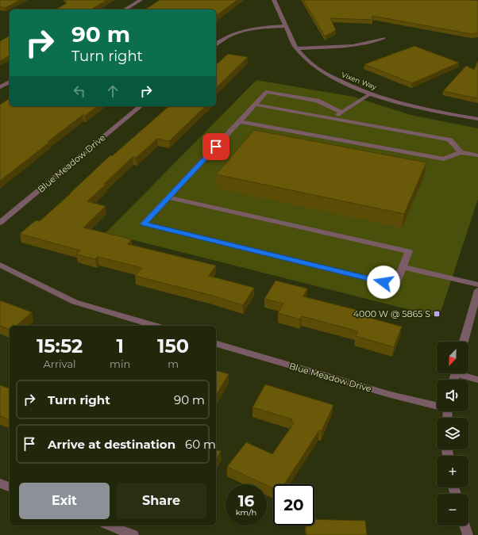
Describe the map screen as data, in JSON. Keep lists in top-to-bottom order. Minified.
{"streets":{"street":["Vixen Way","Blue Meadow Drive"]},"places":{"transit":["4000 W @ 5865 S"]},"north":"bottom left","page":{"turn":["90 m","Turn right"],"eta":["15:52","Arrival","1","min","150","m"],"map_buttons":["+","−"],"list":[{"name":"Turn right","value":"90 m"},{"name":"Arrive at destination","value":"60 m"}],"buttons":["Exit","Share"],"speed":"16 km/h","limit":"20"}}
